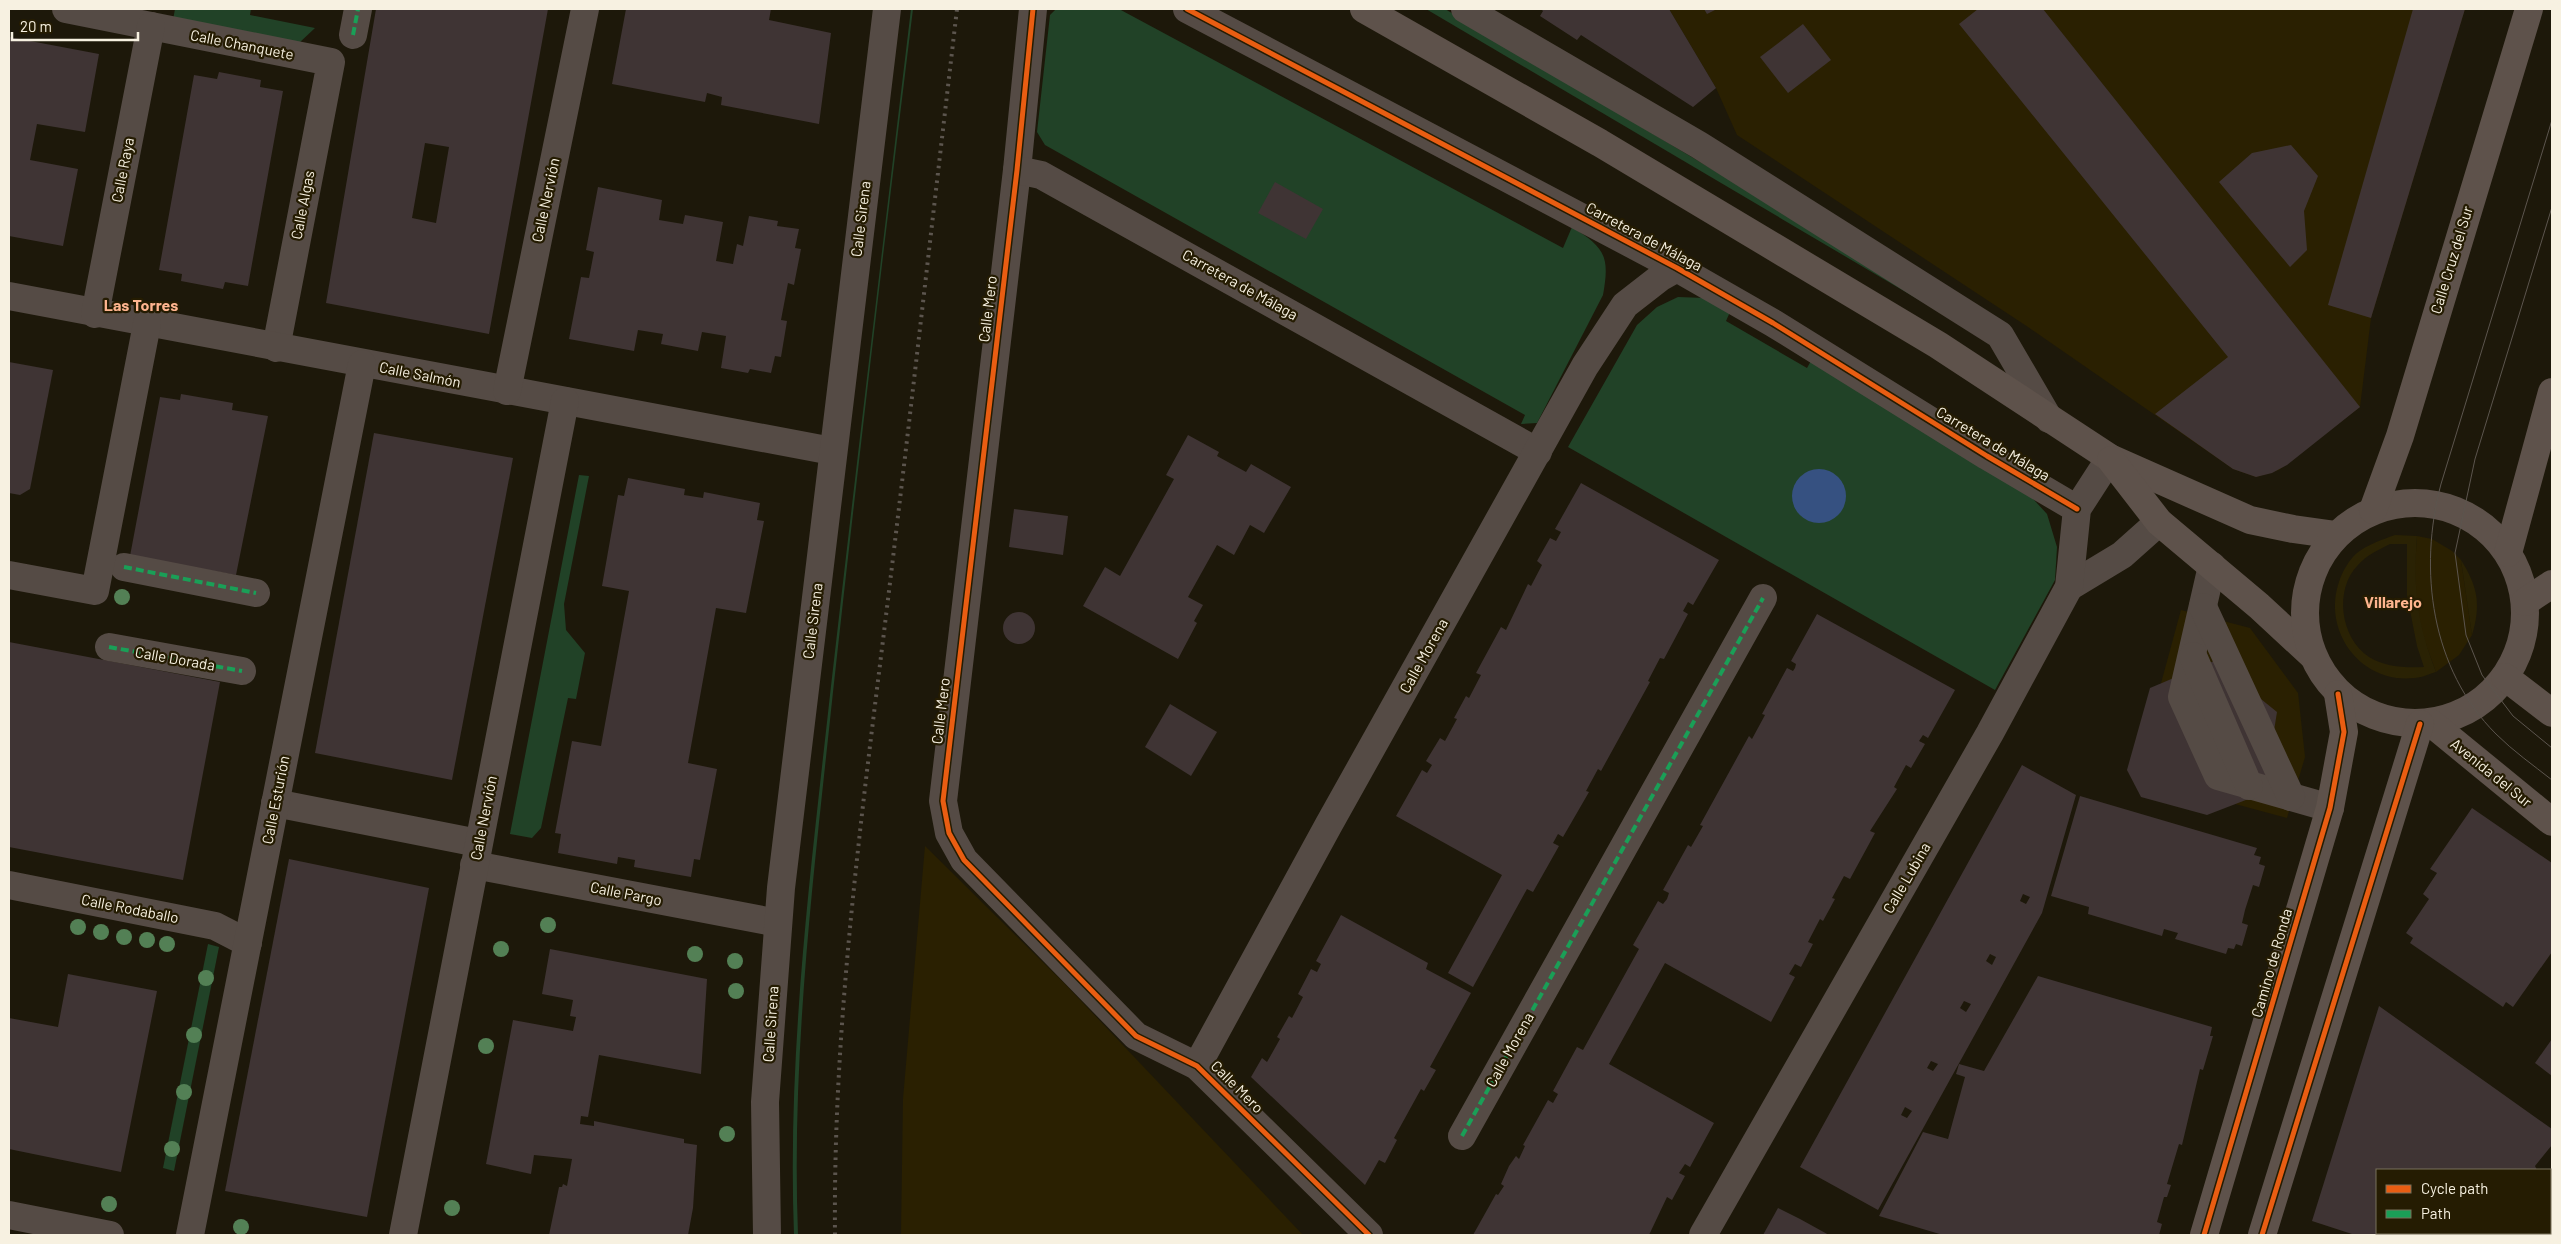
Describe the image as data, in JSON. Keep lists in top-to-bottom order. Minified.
{"streets":{"main road":["Calle Cruz del Sur","Avenida del Sur","Camino de Ronda"],"street":["Calle Chanquete","Calle Raya","Calle Nervión","Calle Algas","Calle Sirena","Carretera de Málaga","Calle Mero","Calle Salmón","Calle Morena","Calle Dorada","Calle Esturión","Calle Lubina","Calle Pargo","Calle Rodaballo"]},"crossings":[["Calle Chanquete","Calle Raya"],["Calle Chanquete","Calle Algas"],["Calle Raya","Calle Salmón"],["Calle Nervión","Calle Salmón"],["Calle Nervión","Calle Pargo"],["Calle Algas","Calle Salmón"],["Calle Sirena","Calle Salmón"],["Calle Sirena","Calle Pargo"],["Carretera de Málaga","Calle Mero"],["Carretera de Málaga","Calle Morena"],["Carretera de Málaga","Calle Lubina"],["Calle Mero","Calle Morena"],["Calle Salmón","Calle Esturión"],["Calle Esturión","Calle Pargo"],["Calle Esturión","Calle Rodaballo"]],"districts":["Las Torres","Villarejo"],"legend":["Cycle path","Path"],"scale_bar":"20 m"}
